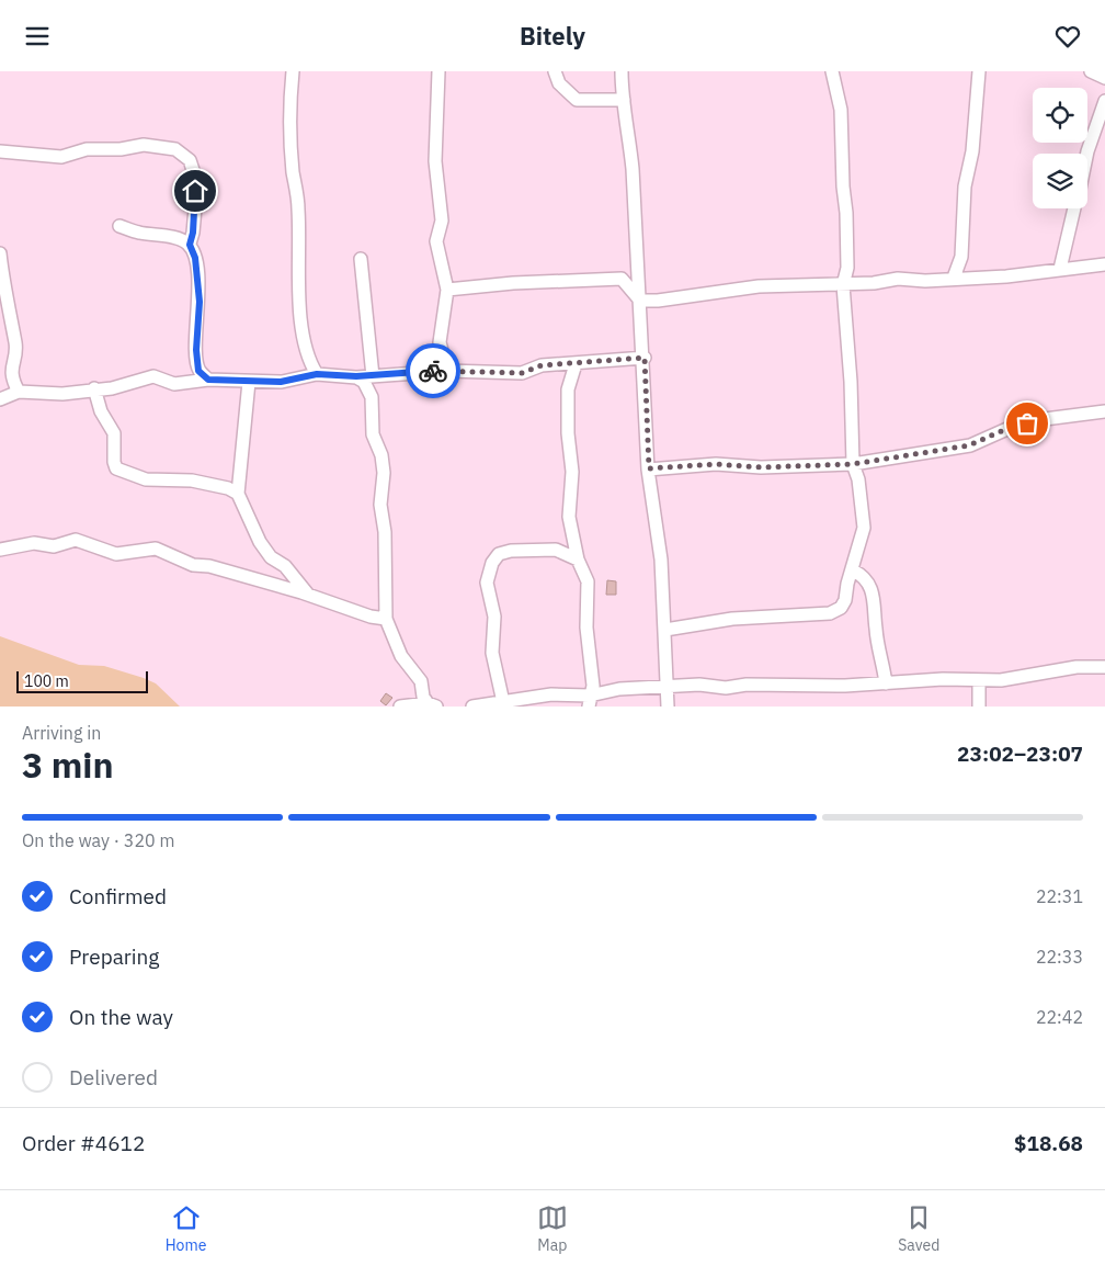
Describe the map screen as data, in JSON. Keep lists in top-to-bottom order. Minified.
{"scale_bar":"100 m","page":{"header":"Bitely","scale":"100 m","heading":["3 min","Arriving in","23:02–23:07"],"panel":["Order #4612","$18.68"],"bar":"On the way · 320 m","list":[["Confirmed","22:31"],["Preparing","22:33"],["On the way","22:42"],"Delivered"],"tabs":["Home","Map","Saved"]}}
